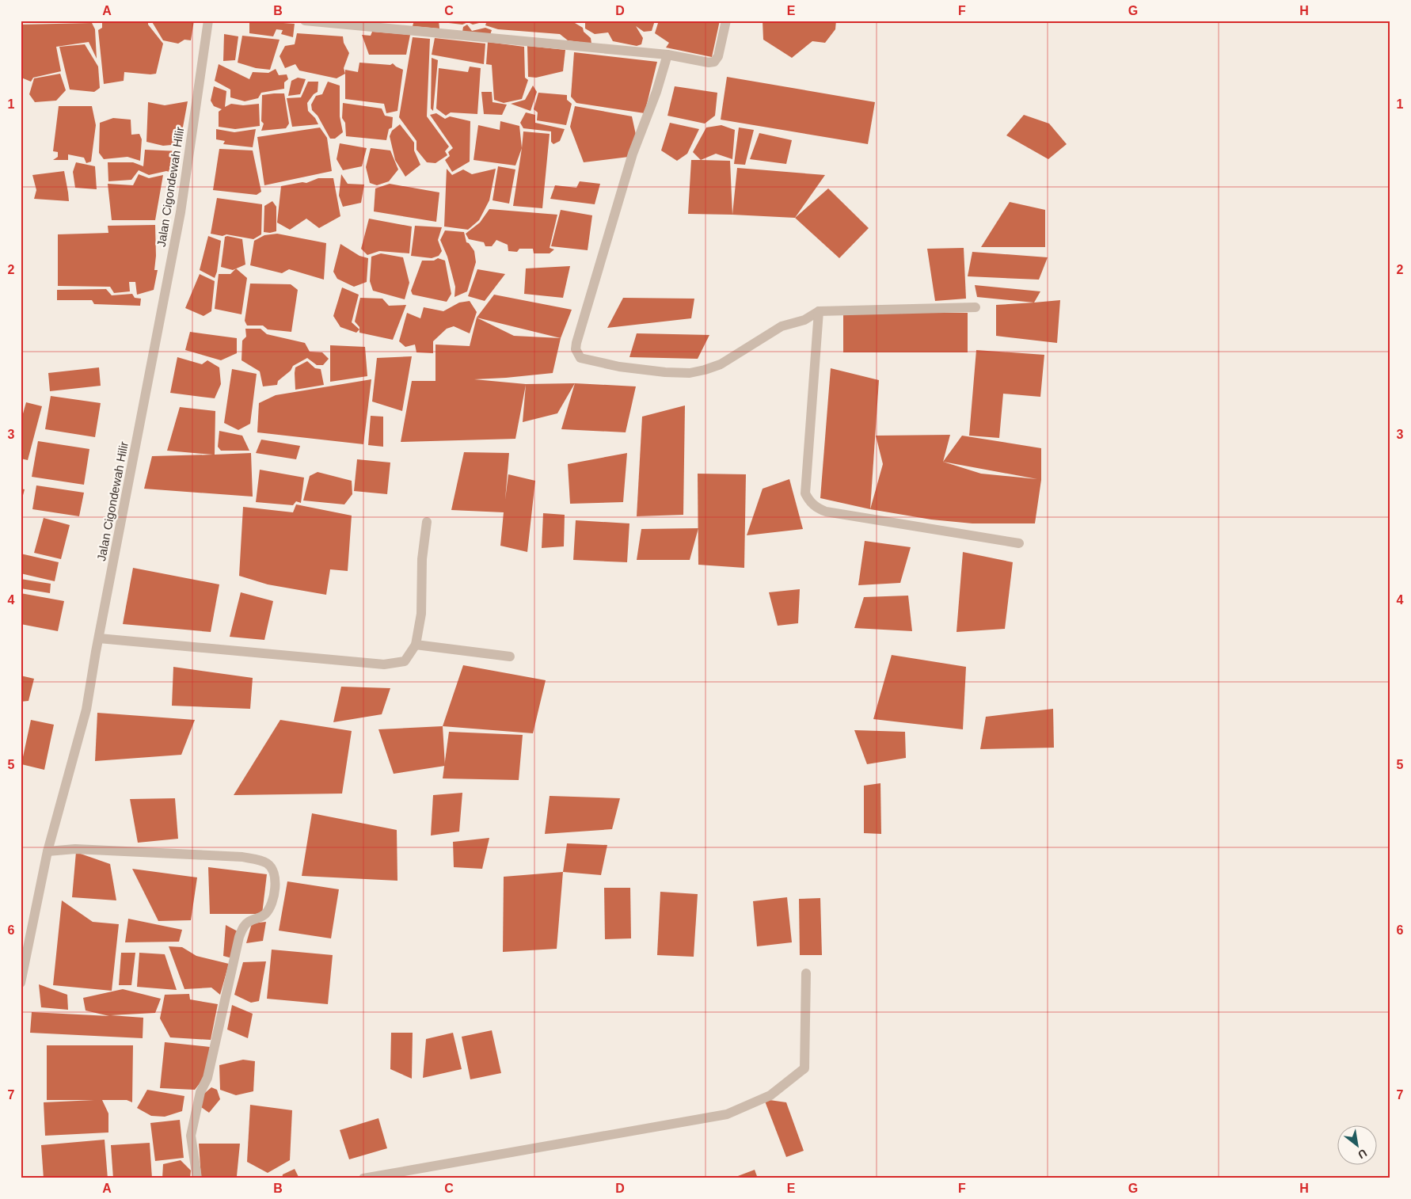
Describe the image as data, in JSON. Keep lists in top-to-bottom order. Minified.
{"streets":{"street":["Jalan Cigondewah Hilir"]},"north":"bottom right","grid":{"columns":["A","B","C","D","E","F","G","H"],"rows":["1","2","3","4","5","6","7"]}}
